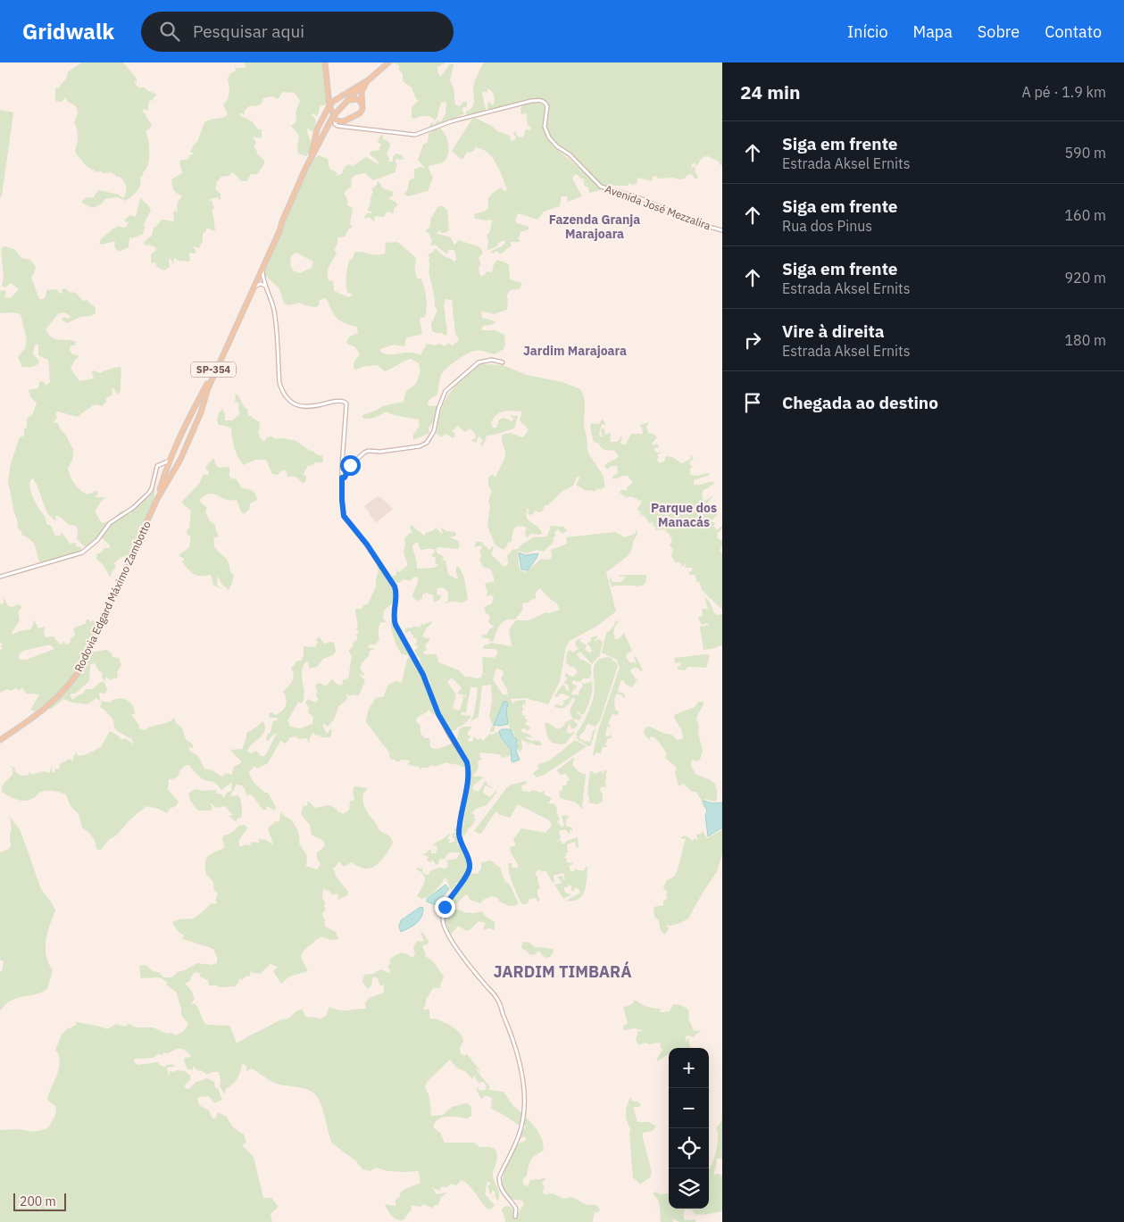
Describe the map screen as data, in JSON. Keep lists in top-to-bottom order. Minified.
{"streets":{"main road":["SP-354","Rodovia Edgard Máximo Zambotto"],"street":["Avenida José Mezzalira"]},"crossings":[["Avenida José Mezzalira","Rodovia Edgard Máximo Zambotto"]],"districts":["Fazenda Granja Marajoara","Jardim Marajoara","Parque dos Manacás","JARDIM TIMBARÁ"],"scale_bar":"200 m","page":{"header":"Gridwalk","search":"Pesquisar aqui","nav":["Início","Mapa","Sobre","Contato"],"heading":["24 min","A pé · 1.9 km"],"list":[["Siga em frente","Estrada Aksel Ernits","590 m"],["Siga em frente","Rua dos Pinus","160 m"],["Siga em frente","Estrada Aksel Ernits","920 m"],["Vire à direita","Estrada Aksel Ernits","180 m"],"Chegada ao destino"],"map_buttons":["+","−"],"scale":"200 m"}}
